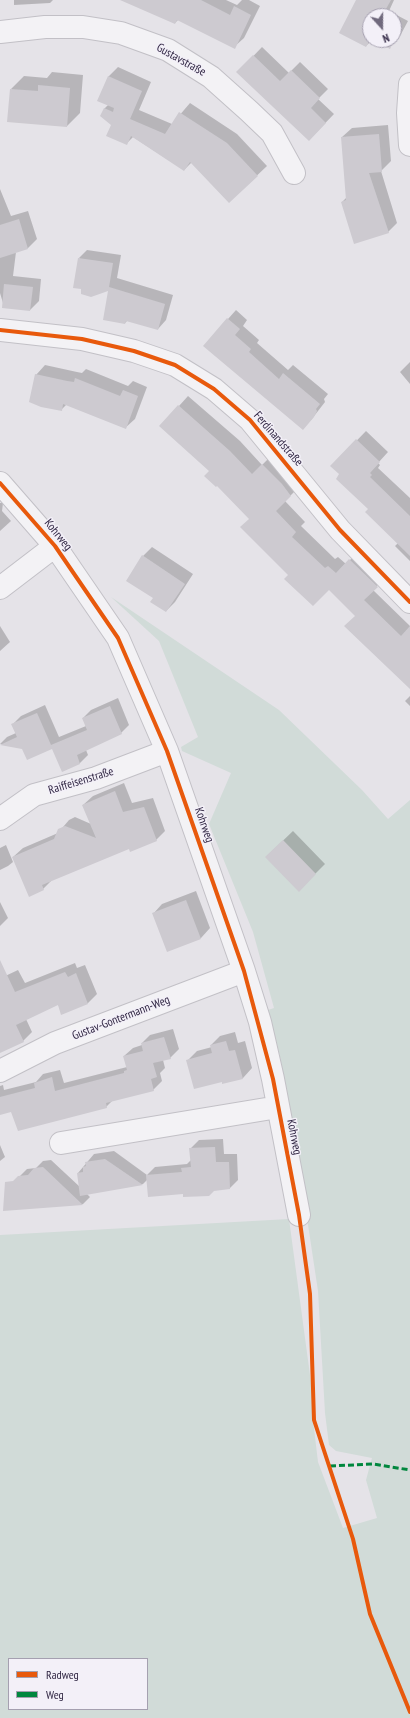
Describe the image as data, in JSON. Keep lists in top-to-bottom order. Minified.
{"streets":{"street":["Gustavstraße","Ferdinandstraße","Kohrweg","Raiffeisenstraße","Gustav-Gontermann-Weg"]},"crossings":[["Kohrweg","Raiffeisenstraße"],["Kohrweg","Gustav-Gontermann-Weg"]],"legend":["Radweg","Weg"],"north":"bottom"}
